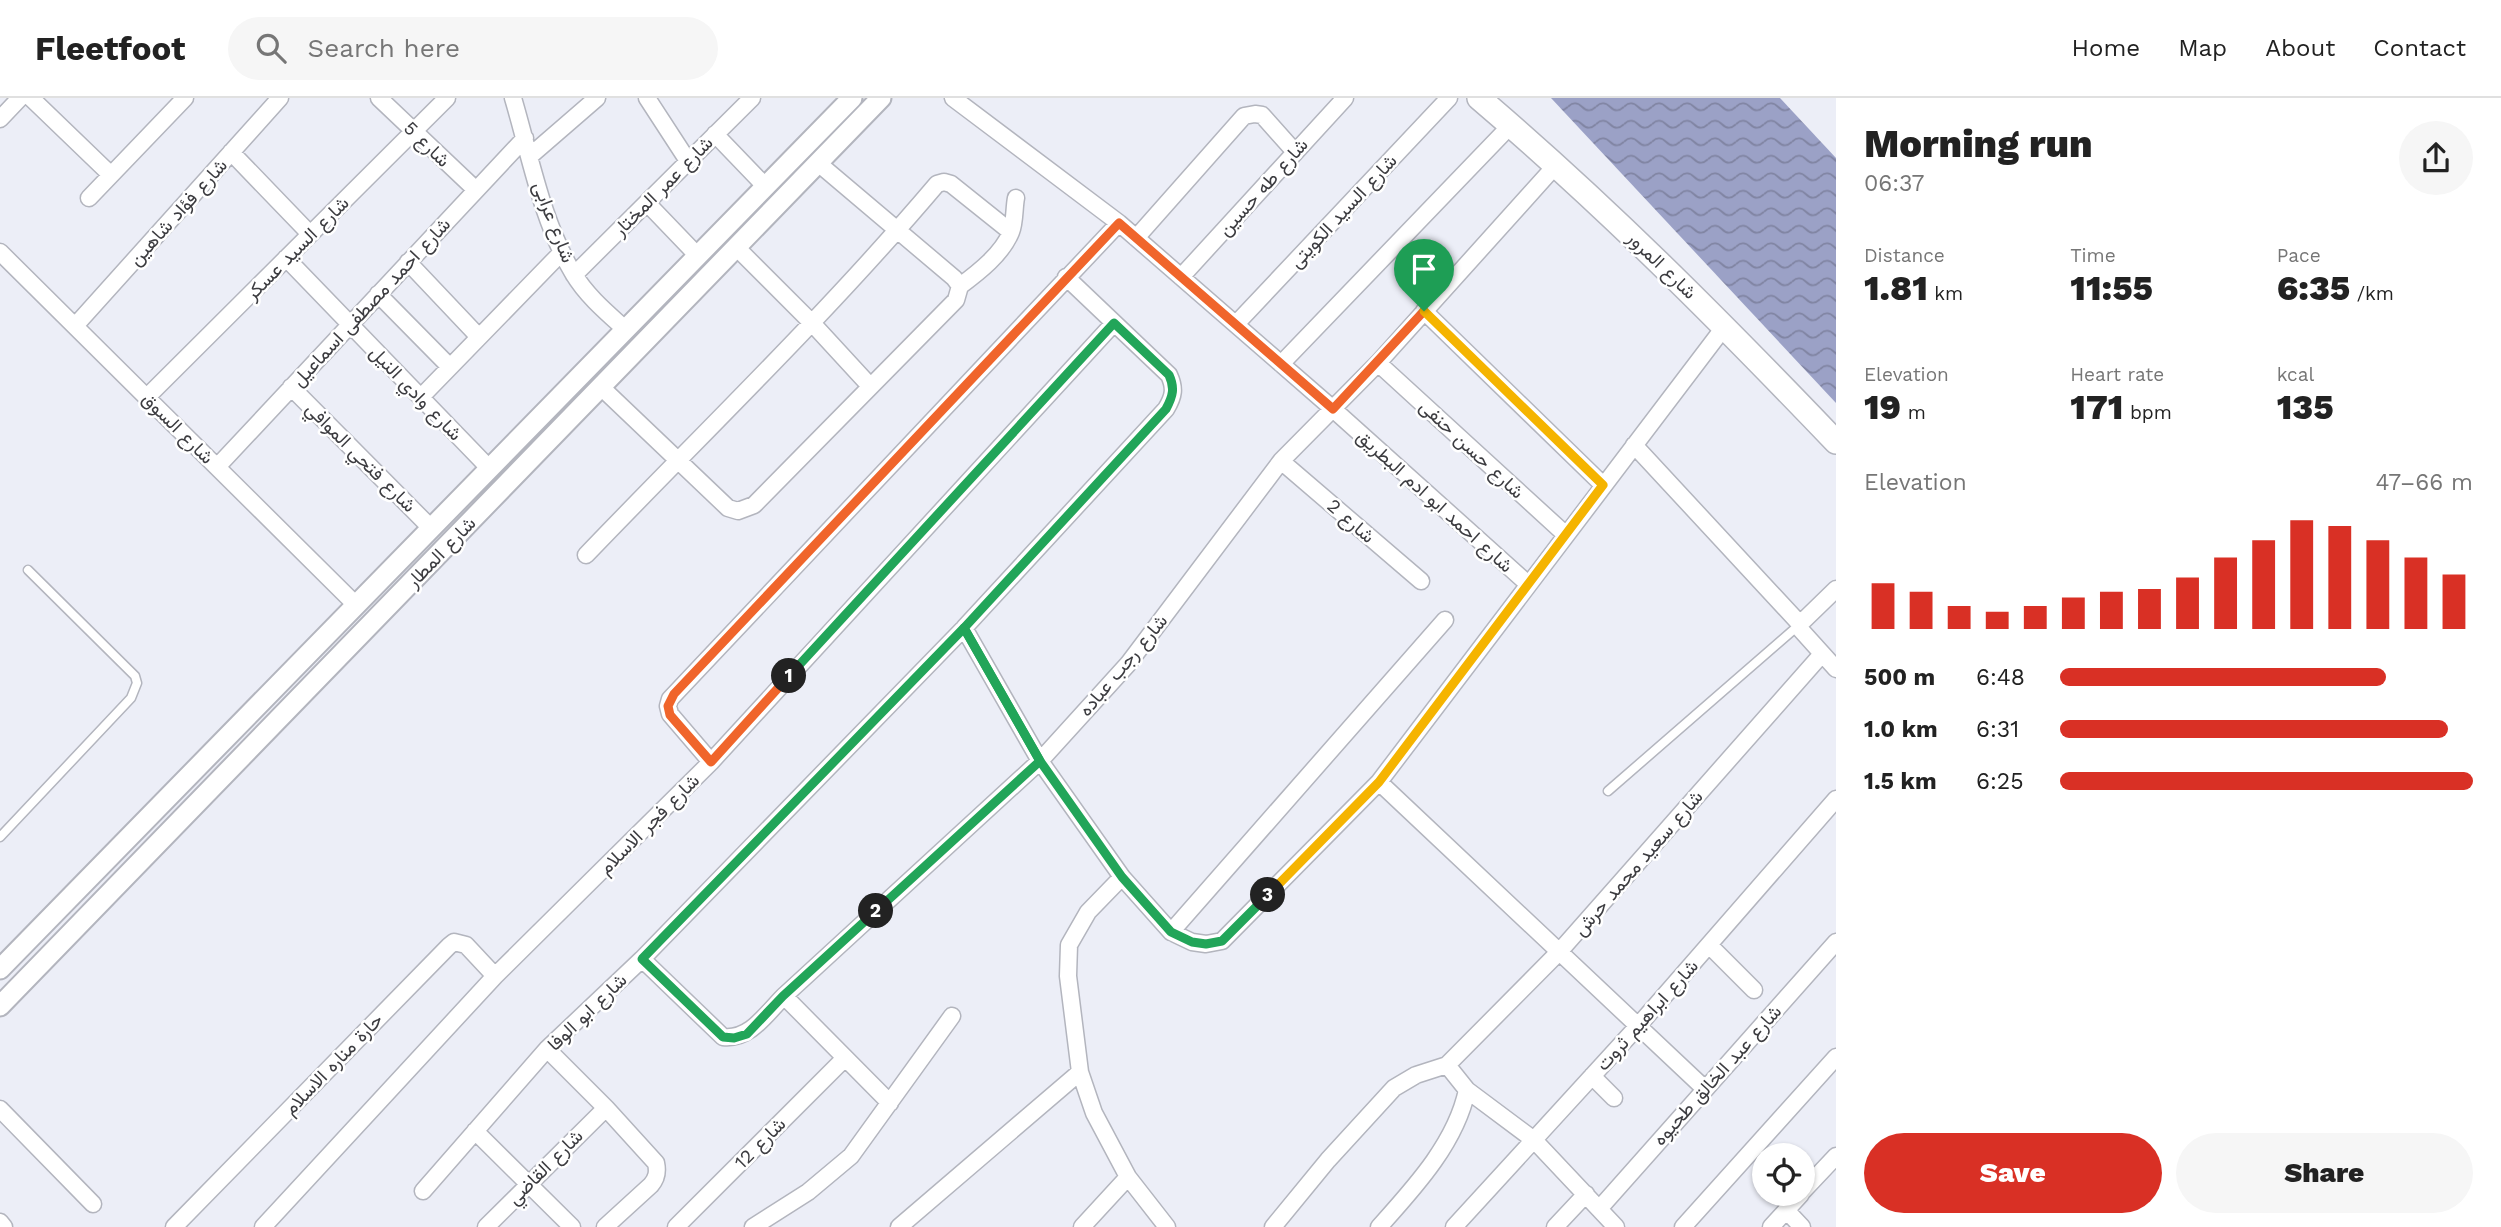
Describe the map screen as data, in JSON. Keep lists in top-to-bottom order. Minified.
{"streets":{"main road":["شارع المرور"],"street":["شارع 5","شارع عمر المختار","شارع طه حسين","شارع السيد الكويتى","شارع فؤاد شاهين","شارع عرابى","شارع السيد عسكر","شارع احمد مصطفى اسماعيل","شارع وادي النيل","شارع السوق","شارع حسن حنفى","شارع فتحي الموافي","شارع احمد ابو ادم البطريق","شارع 2","شارع المطار","شارع رجب عباده","شارع فجر الاسلام","شارع سعيد محمد حرش","شارع ابو الوفا","شارع ابراهيم ثروت","حارة مناره الاسلام","شارع عبد الخالق طحيوه","شارع 12","شارع القاضي"]},"crossings":[["شارع 5","شارع السيد عسكر"],["شارع 5","شارع احمد مصطفى اسماعيل"],["شارع عمر المختار","شارع عرابى"],["شارع طه حسين","شارع احمد ابو ادم البطريق"],["شارع السيد الكويتى","شارع احمد ابو ادم البطريق"],["شارع فؤاد شاهين","شارع السوق"],["شارع عرابى","شارع احمد مصطفى اسماعيل"],["شارع عرابى","شارع المطار"],["شارع السيد عسكر","شارع وادي النيل"],["شارع السيد عسكر","شارع السوق"],["شارع المرور","شارع رجب عباده"],["شارع احمد مصطفى اسماعيل","شارع وادي النيل"],["شارع احمد مصطفى اسماعيل","شارع السوق"],["شارع احمد مصطفى اسماعيل","شارع فتحي الموافي"],["شارع وادي النيل","شارع المطار"],["شارع السوق","شارع المطار"],["شارع حسن حنفى","شارع رجب عباده"],["شارع فتحي الموافي","شارع المطار"],["شارع احمد ابو ادم البطريق","شارع رجب عباده"],["شارع 2","شارع رجب عباده"],["شارع رجب عباده","شارع ابو الوفا"],["شارع فجر الاسلام","شارع ابو الوفا"],["شارع فجر الاسلام","حارة مناره الاسلام"]],"page":{"header":"Fleetfoot","search":"Search here","nav":["Home","Map","About","Contact"],"heading":["Morning run","06:37"],"stats":[["Distance","1.81 km"],["Time","11:55"],["Pace","6:35 /km"],["Elevation","19 m"],["Heart rate","171 bpm"],["kcal","135"]],"chart":["Elevation","47–66 m"],"list":[{"name":"500 m","note":"6:48"},{"name":"1.0 km","note":"6:31"},{"name":"1.5 km","note":"6:25"}],"pins":["1","3","2"],"buttons":["Save","Share"]}}
